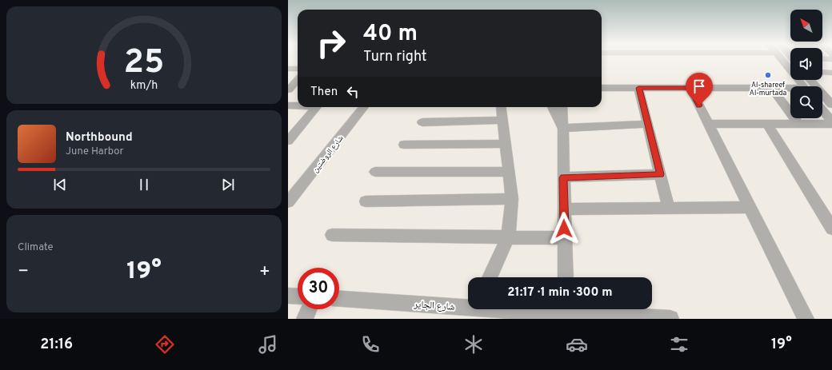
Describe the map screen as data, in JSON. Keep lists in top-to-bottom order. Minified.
{"streets":{"street":["شارع الروضتين","شارع الجاير"]},"places":["Al-shareef Al-murtada"],"north":"top left","page":{"turn":["40 m","Turn right"],"then":"Then","song":["Northbound","June Harbor"],"tile":"Climate","heat":["−","19°","+"],"limit":"30","trip":"21:17 · 1 min · 300 m","tabs":["21:16","19°"],"gauge":["25","km/h"]}}
